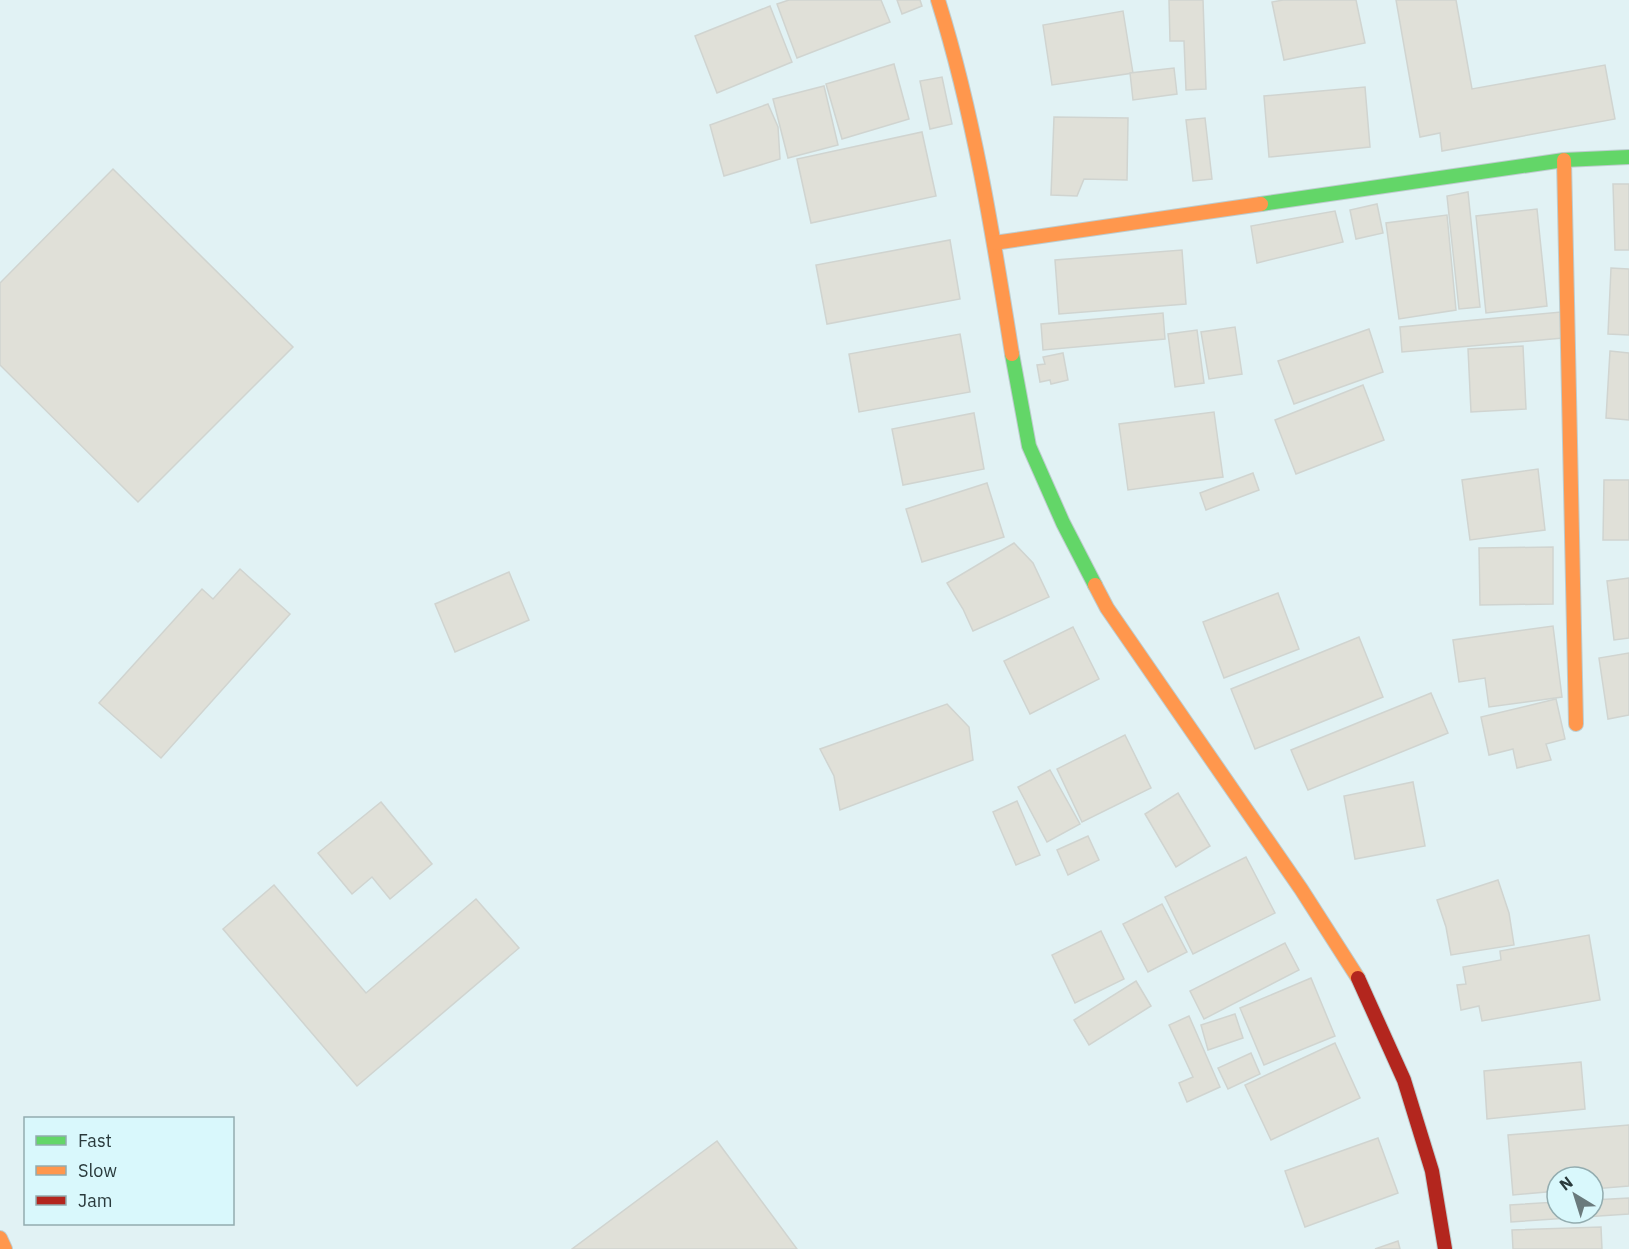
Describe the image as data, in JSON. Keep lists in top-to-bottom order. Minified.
{"legend":["Fast","Slow","Jam"],"north":"top left"}
